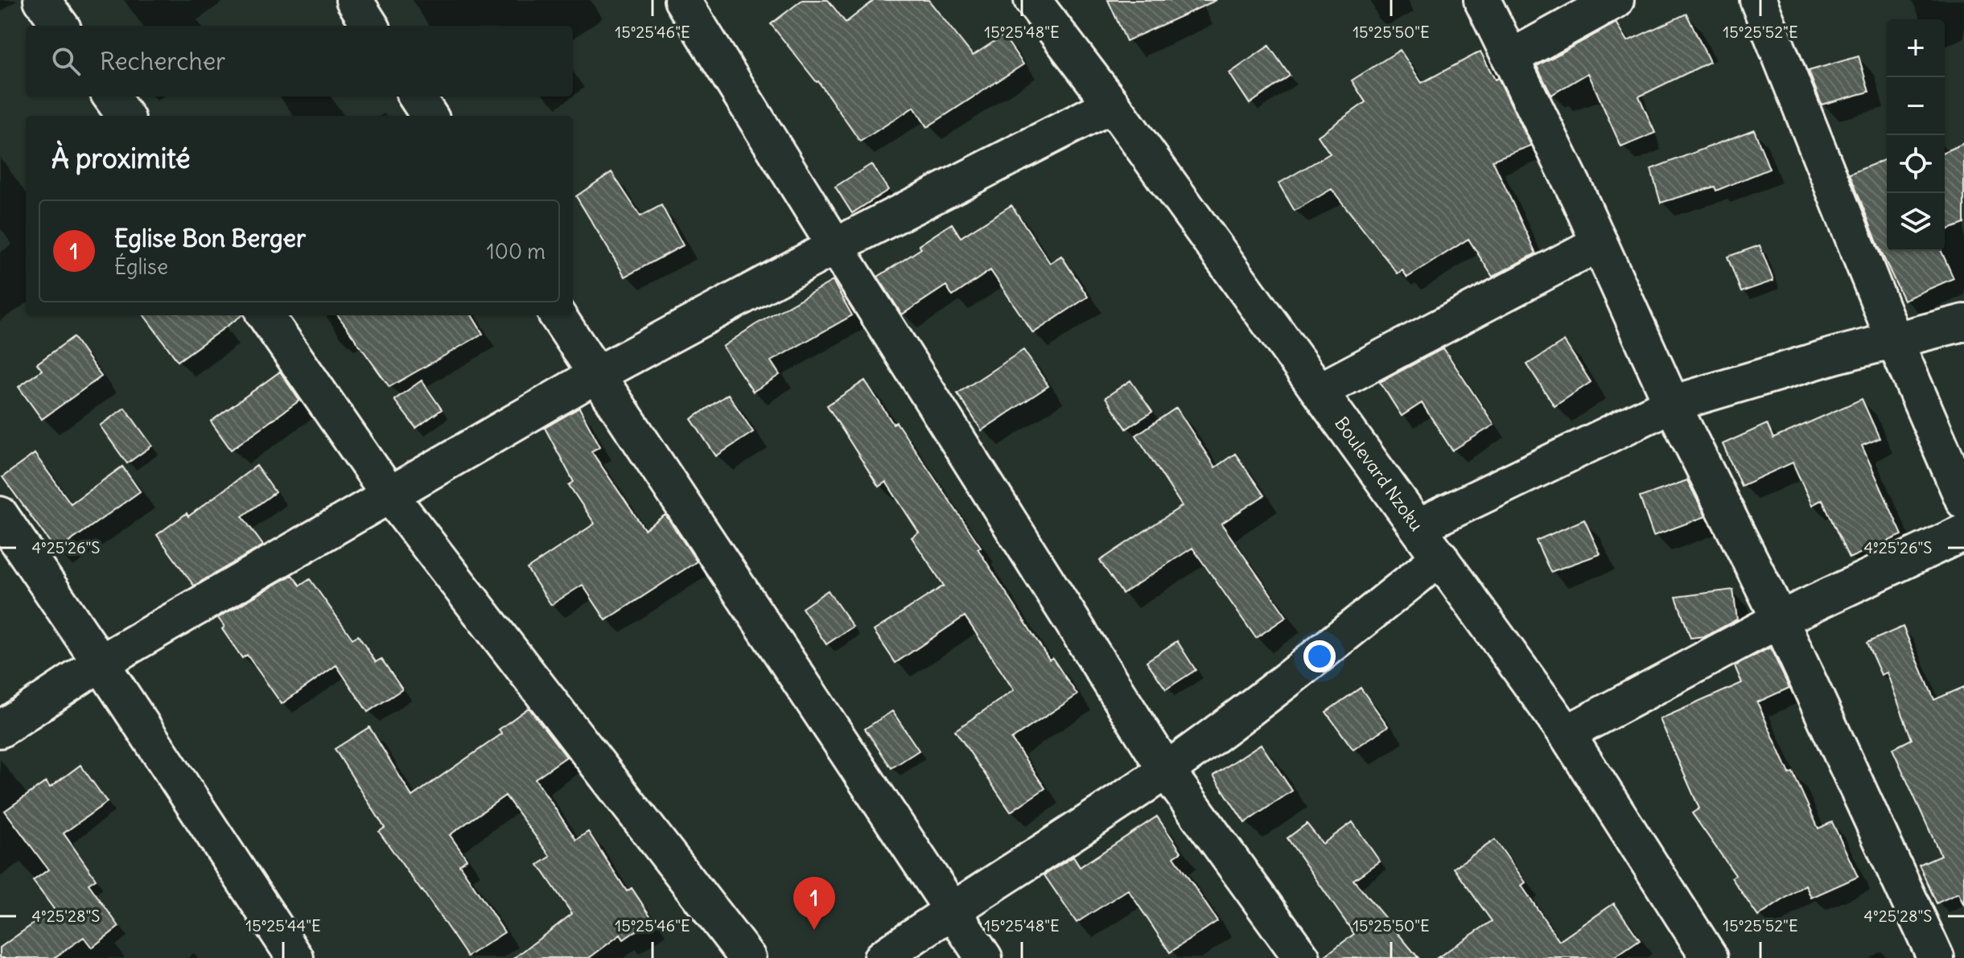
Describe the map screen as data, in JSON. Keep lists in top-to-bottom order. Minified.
{"streets":{"street":["Boulevard Nzoku"]},"page":{"map_buttons":["+","−"],"search":"Rechercher","heading":"À proximité","list":[{"mark":"1","name":"Eglise Bon Berger","note":"Église","value":"100 m"}],"pins":"1"},"coordinates":["15°25'46\"E","15°25'48\"E","15°25'50\"E","15°25'52\"E","4°25'26\"S","4°25'28\"S","15°25'44\"E"]}
